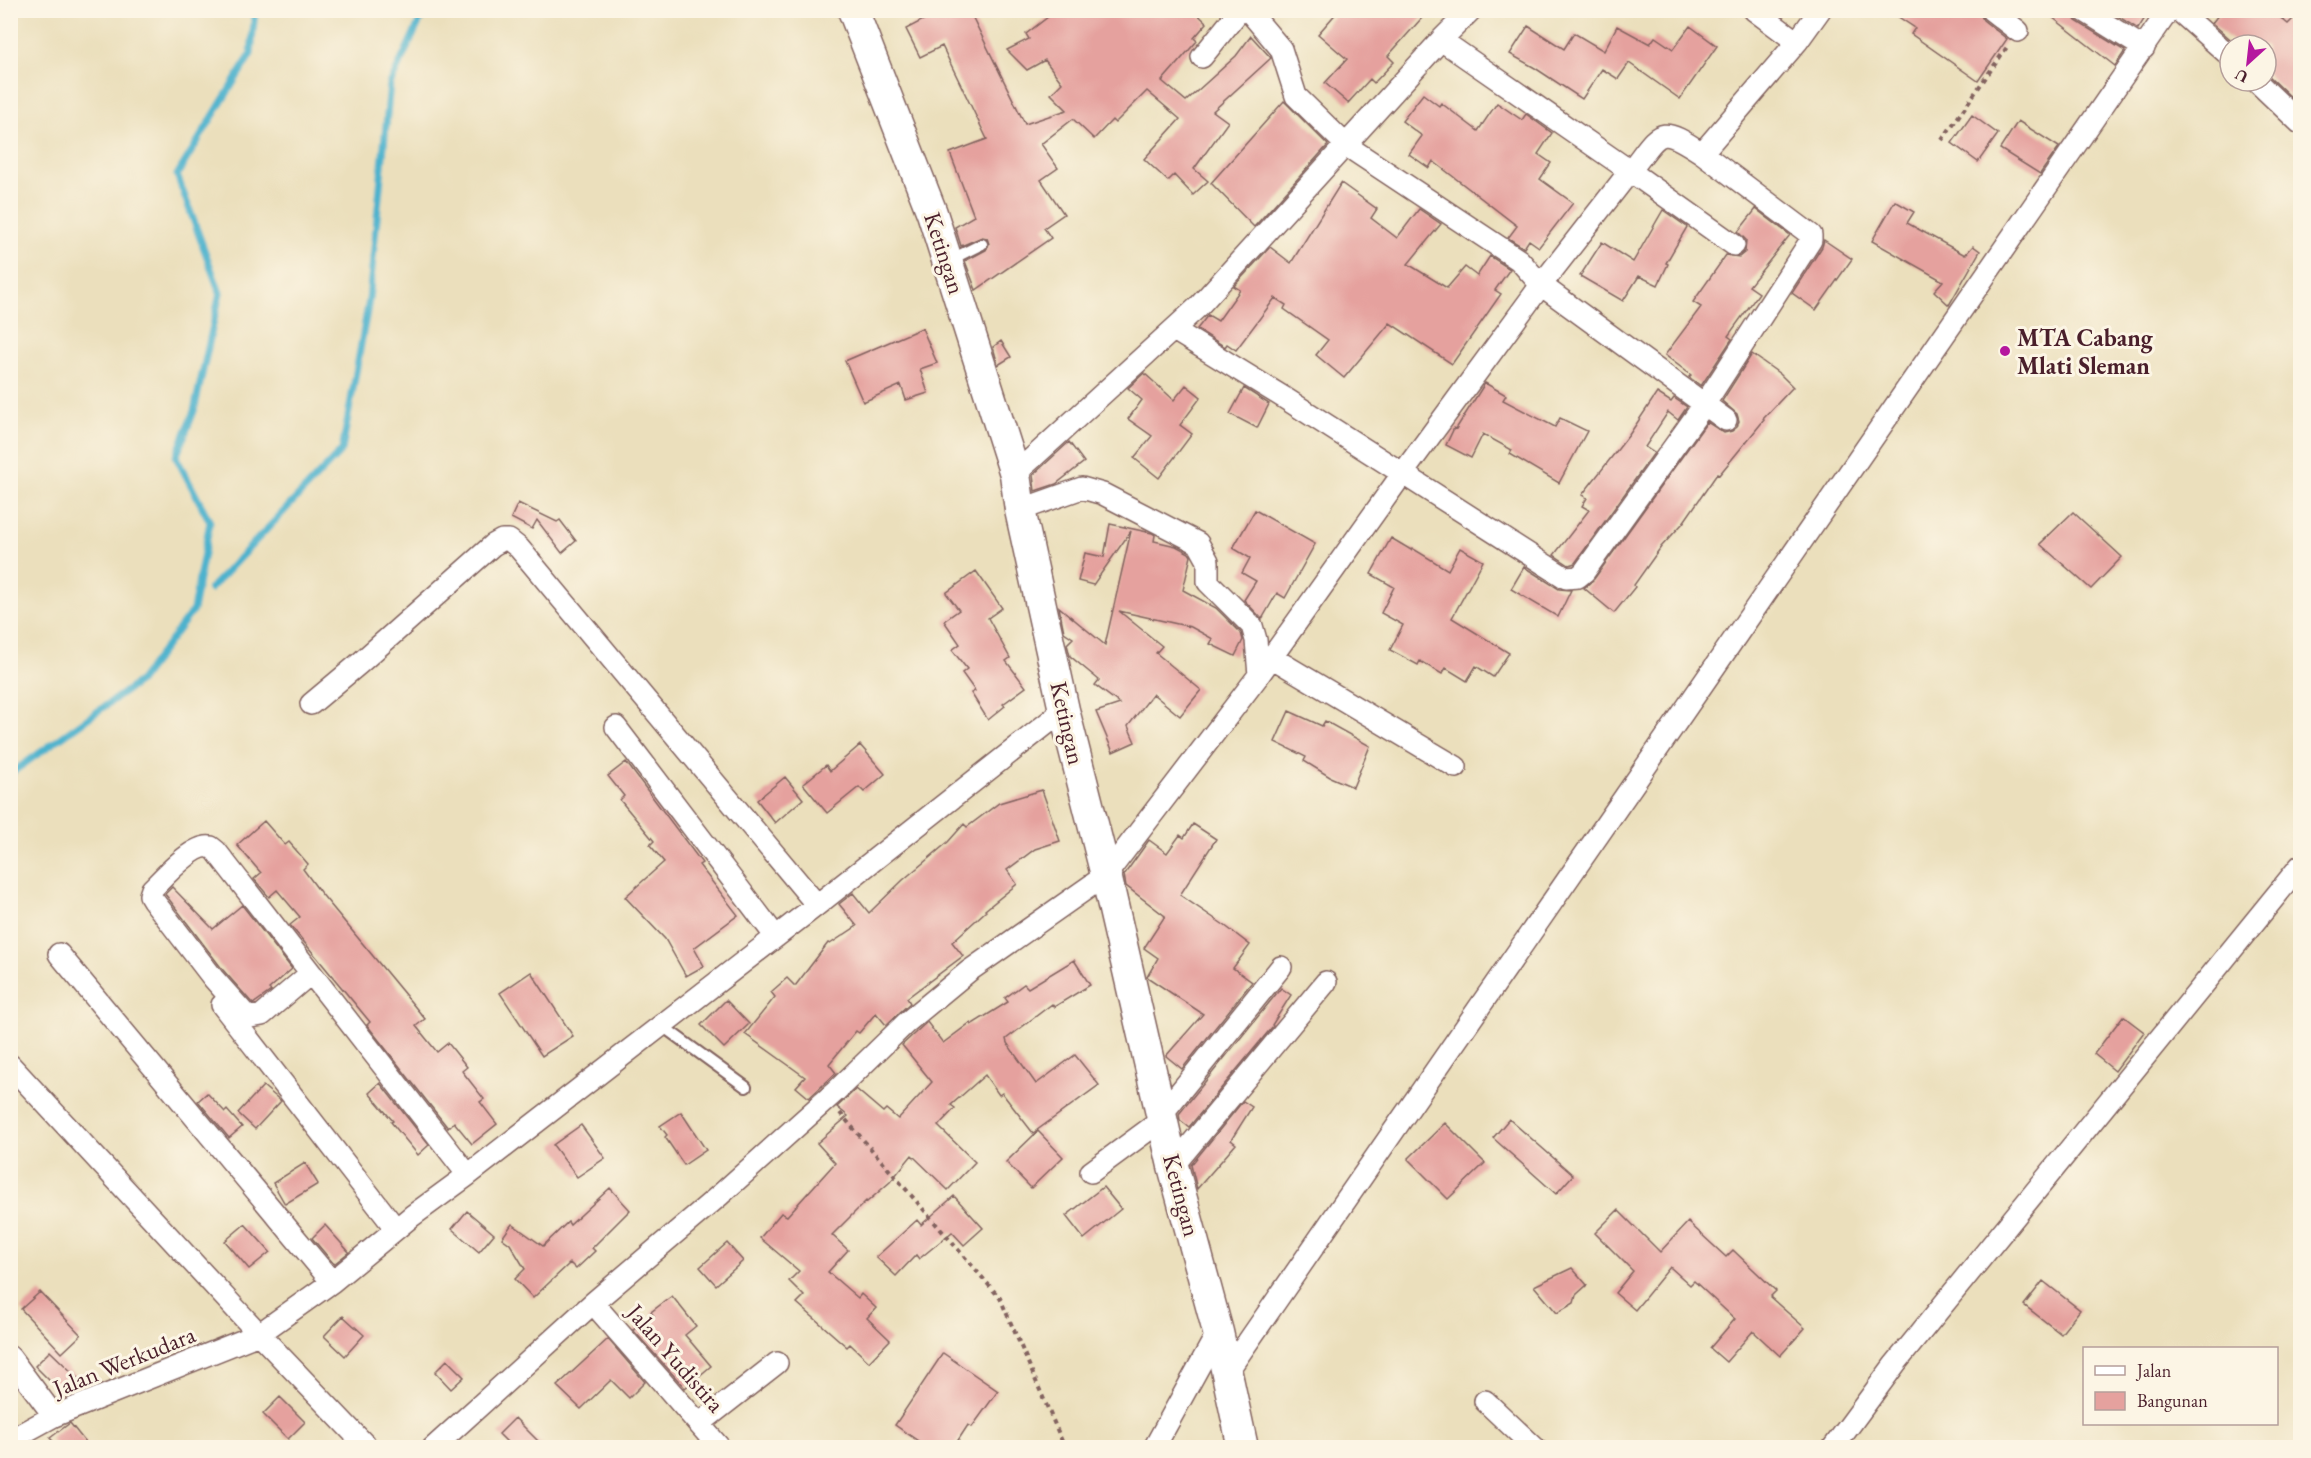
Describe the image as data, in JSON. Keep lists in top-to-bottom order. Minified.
{"streets":{"street":["Ketingan","Jalan Yudistira","Jalan Werkudara"]},"crossings":[["Ketingan","Jalan Werkudara"]],"places":["MTA Cabang Mlati Sleman"],"legend":["Jalan","Bangunan"],"north":"bottom left"}
